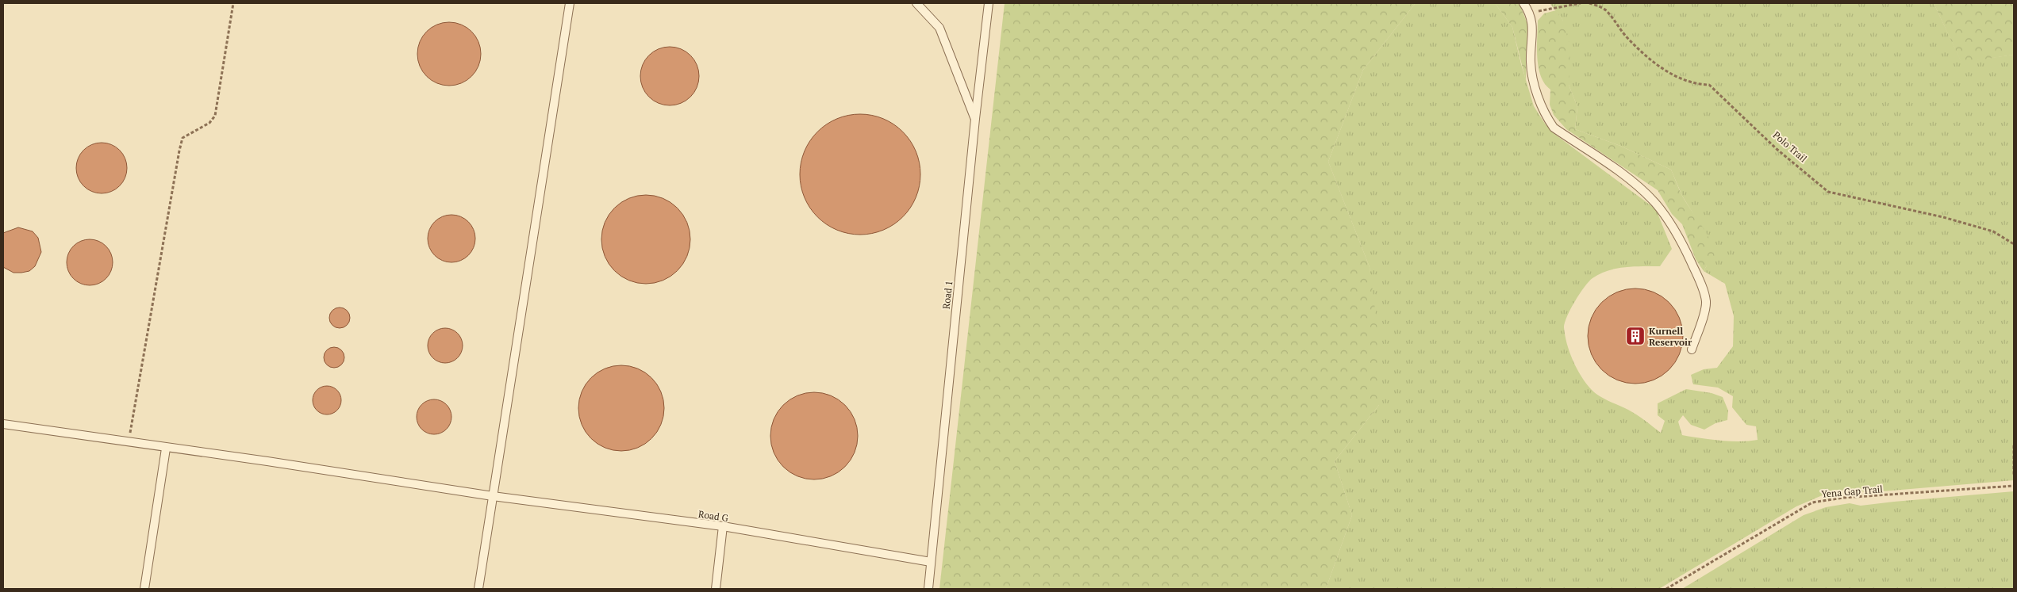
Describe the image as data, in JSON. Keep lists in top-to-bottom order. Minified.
{"streets":{"lane":["Road 1","Road G"],"path":["Polo Trail","Yena Gap Trail"]},"crossings":[["Road 1","Road G"]],"places":{"building":["Kurnell Reservoir"]}}
